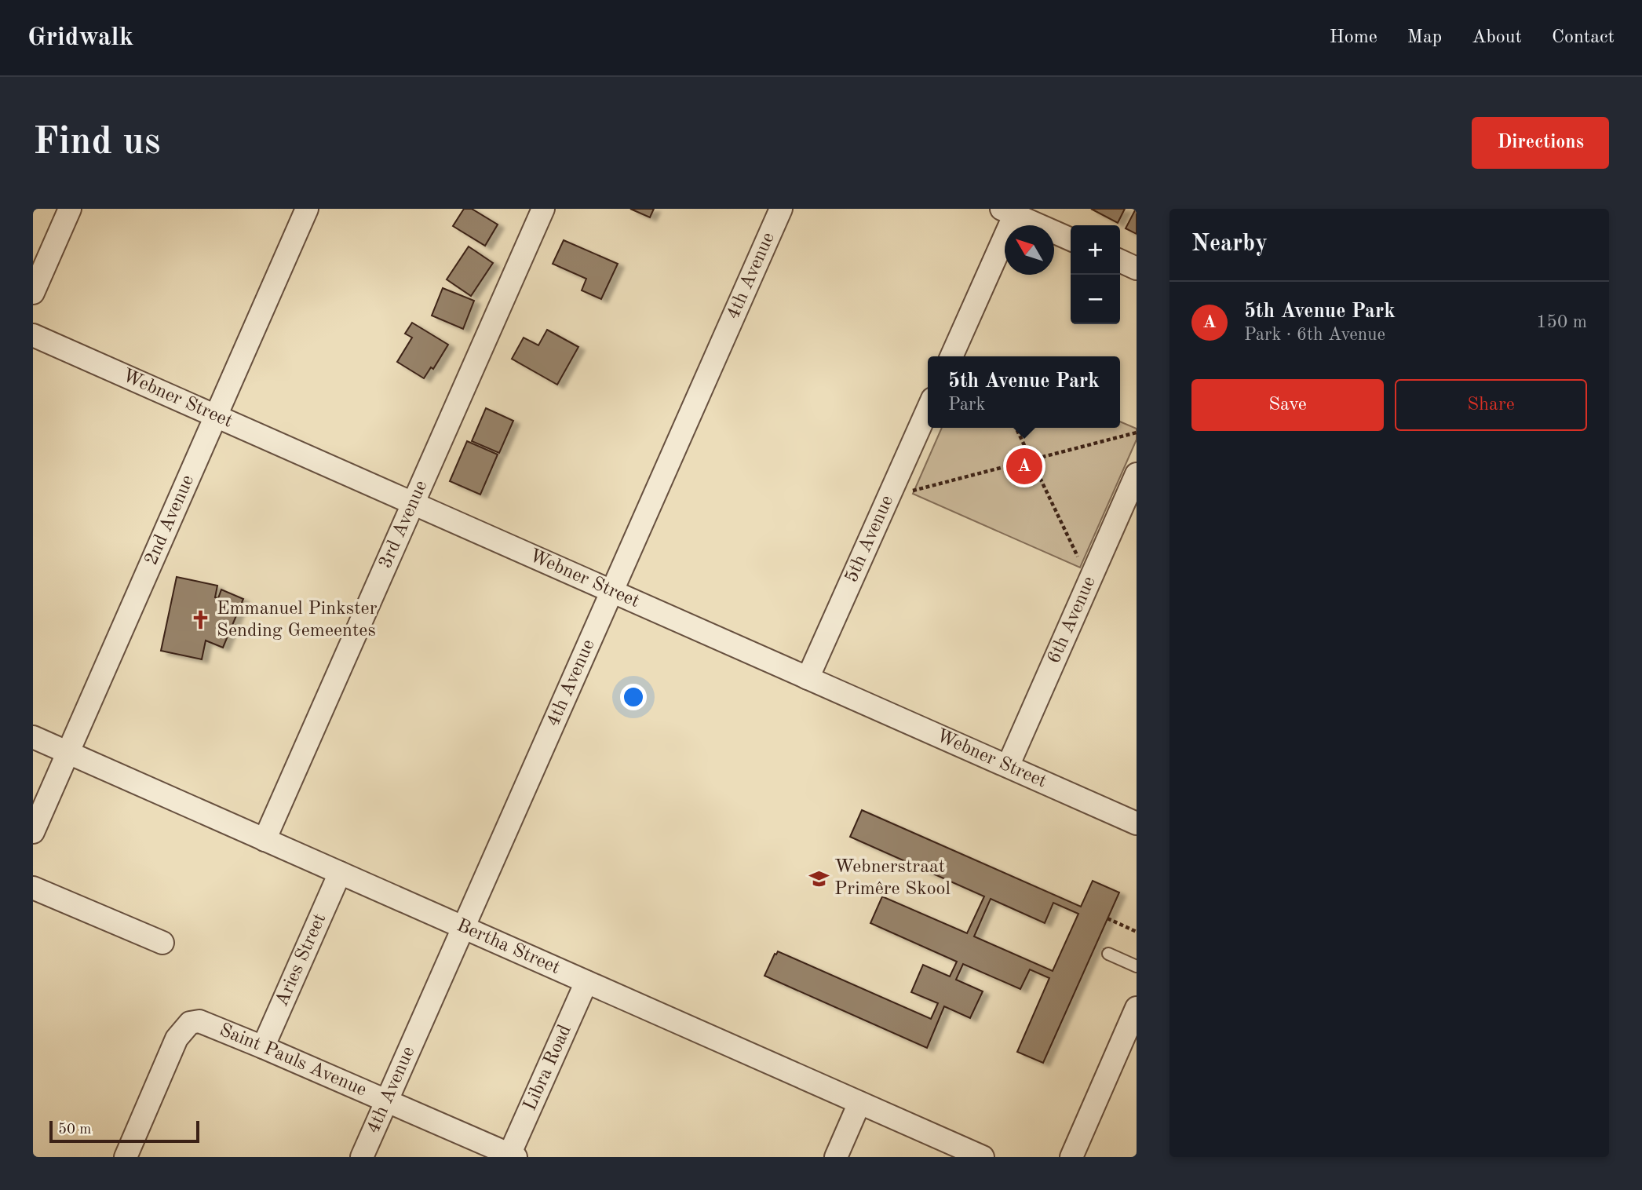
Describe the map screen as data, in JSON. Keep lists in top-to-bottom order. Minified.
{"streets":{"street":["4th Avenue","Webner Street","2nd Avenue","3rd Avenue","5th Avenue","6th Avenue","Bertha Street","Aries Street","Saint Pauls Avenue","Libra Road"]},"crossings":[["4th Avenue","Webner Street"],["4th Avenue","Bertha Street"],["4th Avenue","Saint Pauls Avenue"],["Webner Street","2nd Avenue"],["Webner Street","3rd Avenue"],["Webner Street","5th Avenue"],["Webner Street","6th Avenue"],["2nd Avenue","Bertha Street"],["3rd Avenue","Bertha Street"],["Bertha Street","Aries Street"],["Bertha Street","Libra Road"],["Aries Street","Saint Pauls Avenue"],["Saint Pauls Avenue","Libra Road"]],"places":{"church":["Emmanuel Pinkster Sending Gemeentes"],"school or university":["Webnerstraat Primêre Skool"]},"scale_bar":"50 m","north":"top left","page":{"header":"Gridwalk","nav":["Home","Map","About","Contact"],"buttons":["Directions",["Save","Share"]],"title":"Find us","heading":"Nearby","map_buttons":["+","−"],"list":[{"mark":"A","name":"5th Avenue Park","note":"Park · 6th Avenue","value":"150 m"}],"popup":["5th Avenue Park","Park"],"pins":"A","scale":"50 m"}}
